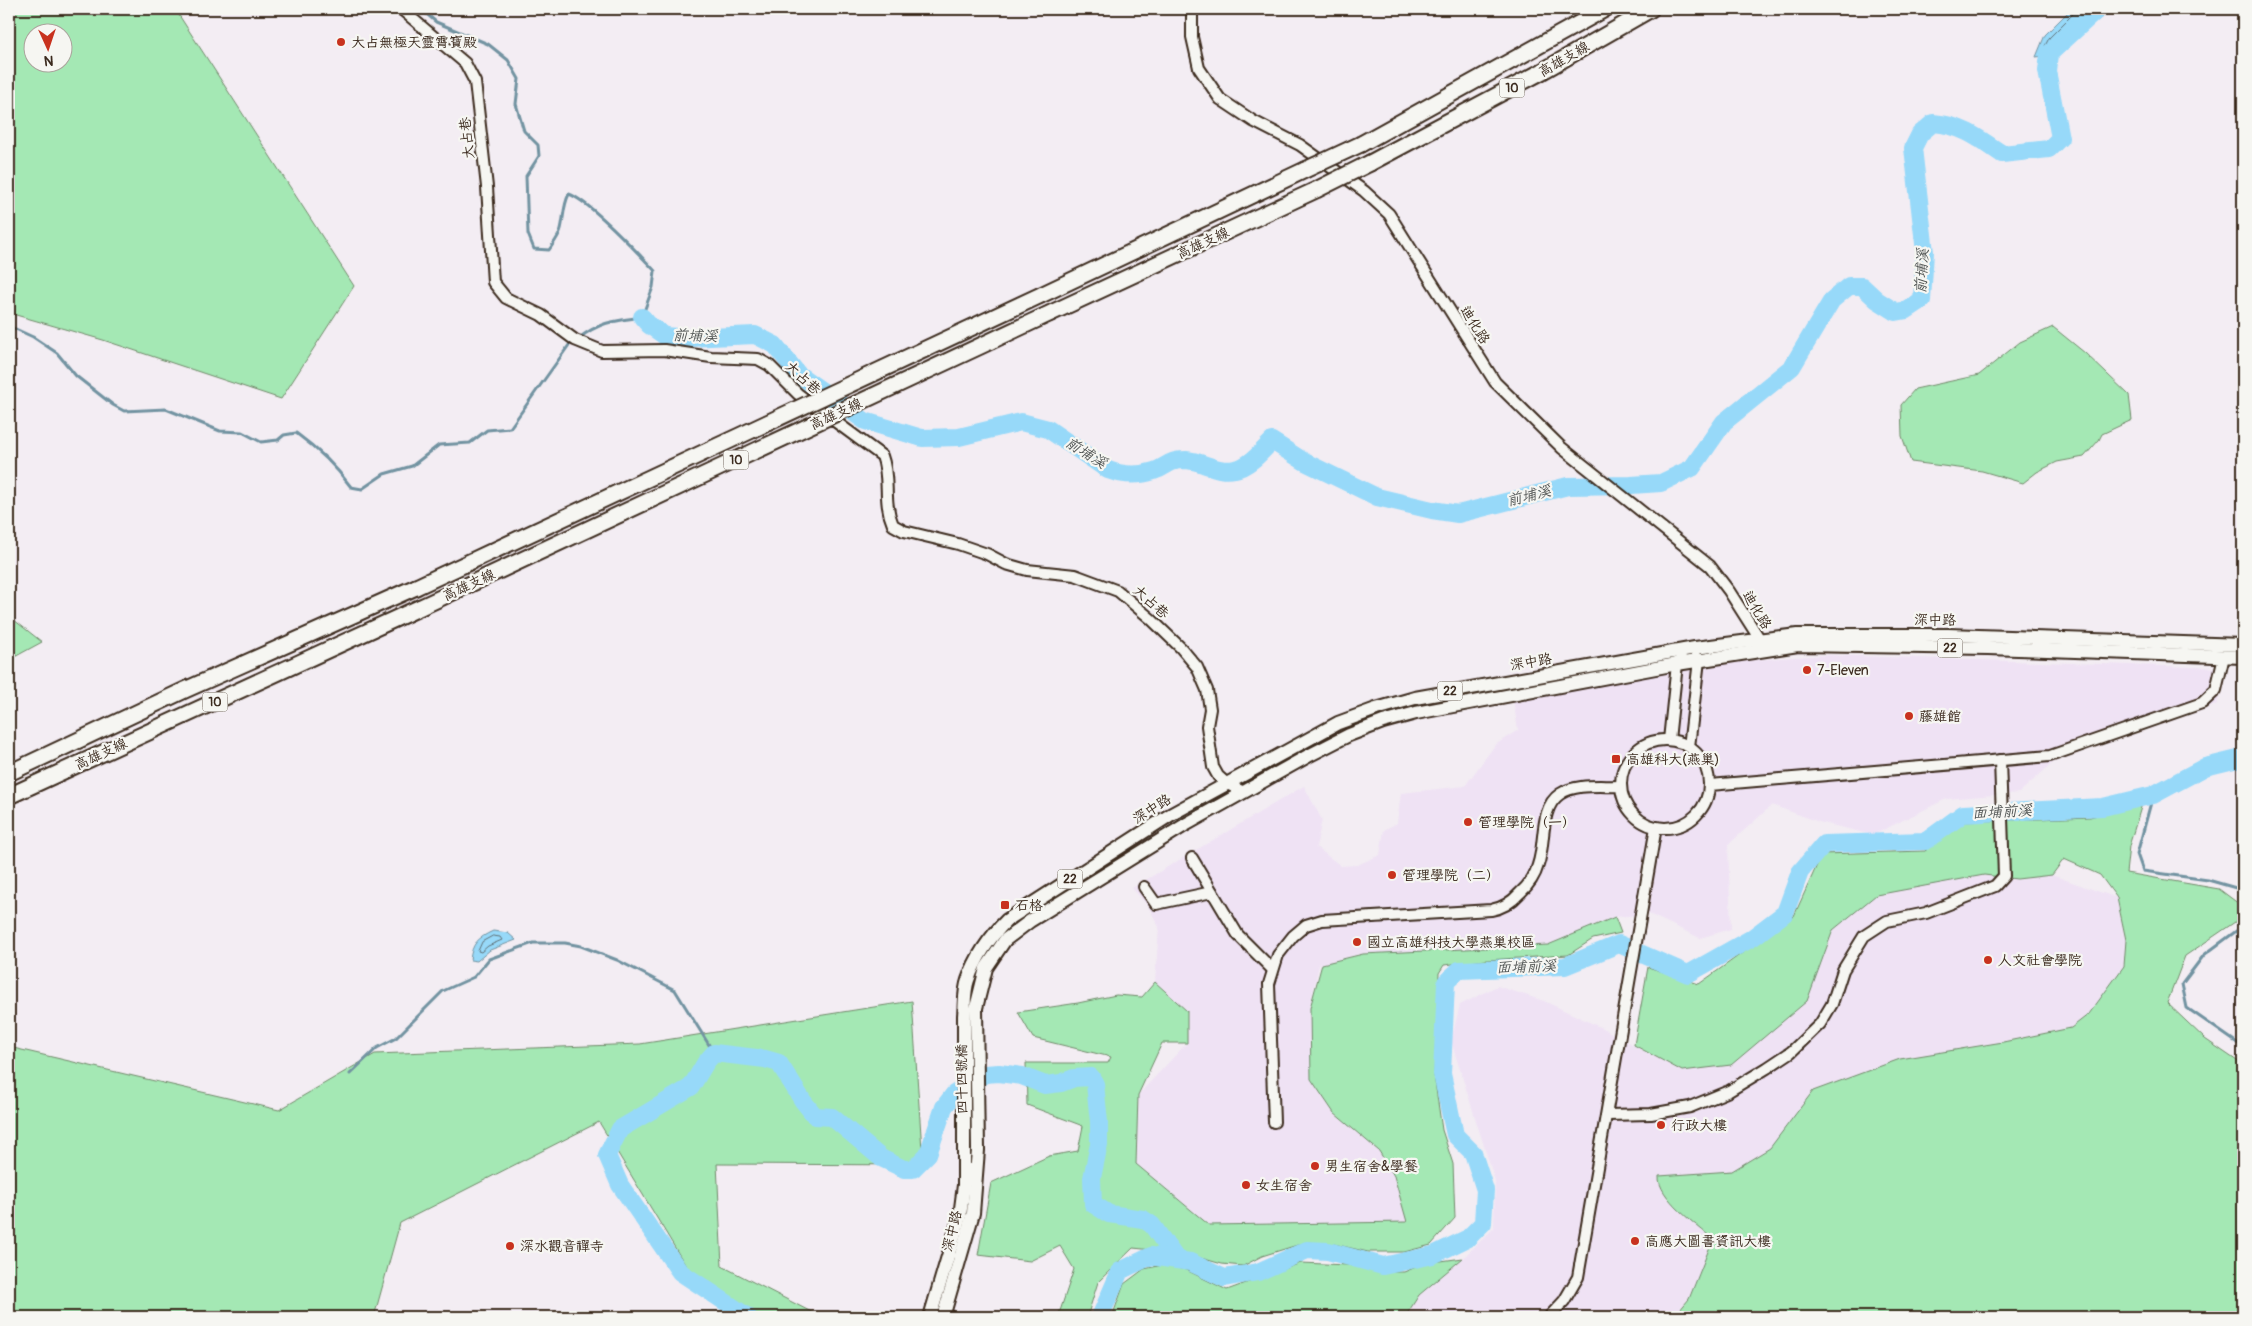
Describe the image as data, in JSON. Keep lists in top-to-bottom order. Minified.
{"streets":{"highway":["高雄支線","10"],"main road":["深中路","22","四十四號橋"],"street":["大占巷","迪化路"]},"crossings":[["大占巷","深中路"],["迪化路","深中路"],["深中路","22"],["深中路","四十四號橋"]],"water":["前埔溪","面埔前溪"],"places":{"other":["大占無極天靈霄寶殿","7-Eleven","藤雄館","管理學院（一）","管理學院（二）","國立高雄科技大學燕巢校區","人文社會學院","行政大樓","男生宿舍&學餐","女生宿舍","高應大圖書資訊大樓","深水觀音禪寺"],"transit":["高雄科大(燕巢)","石格"]},"north":"bottom"}
